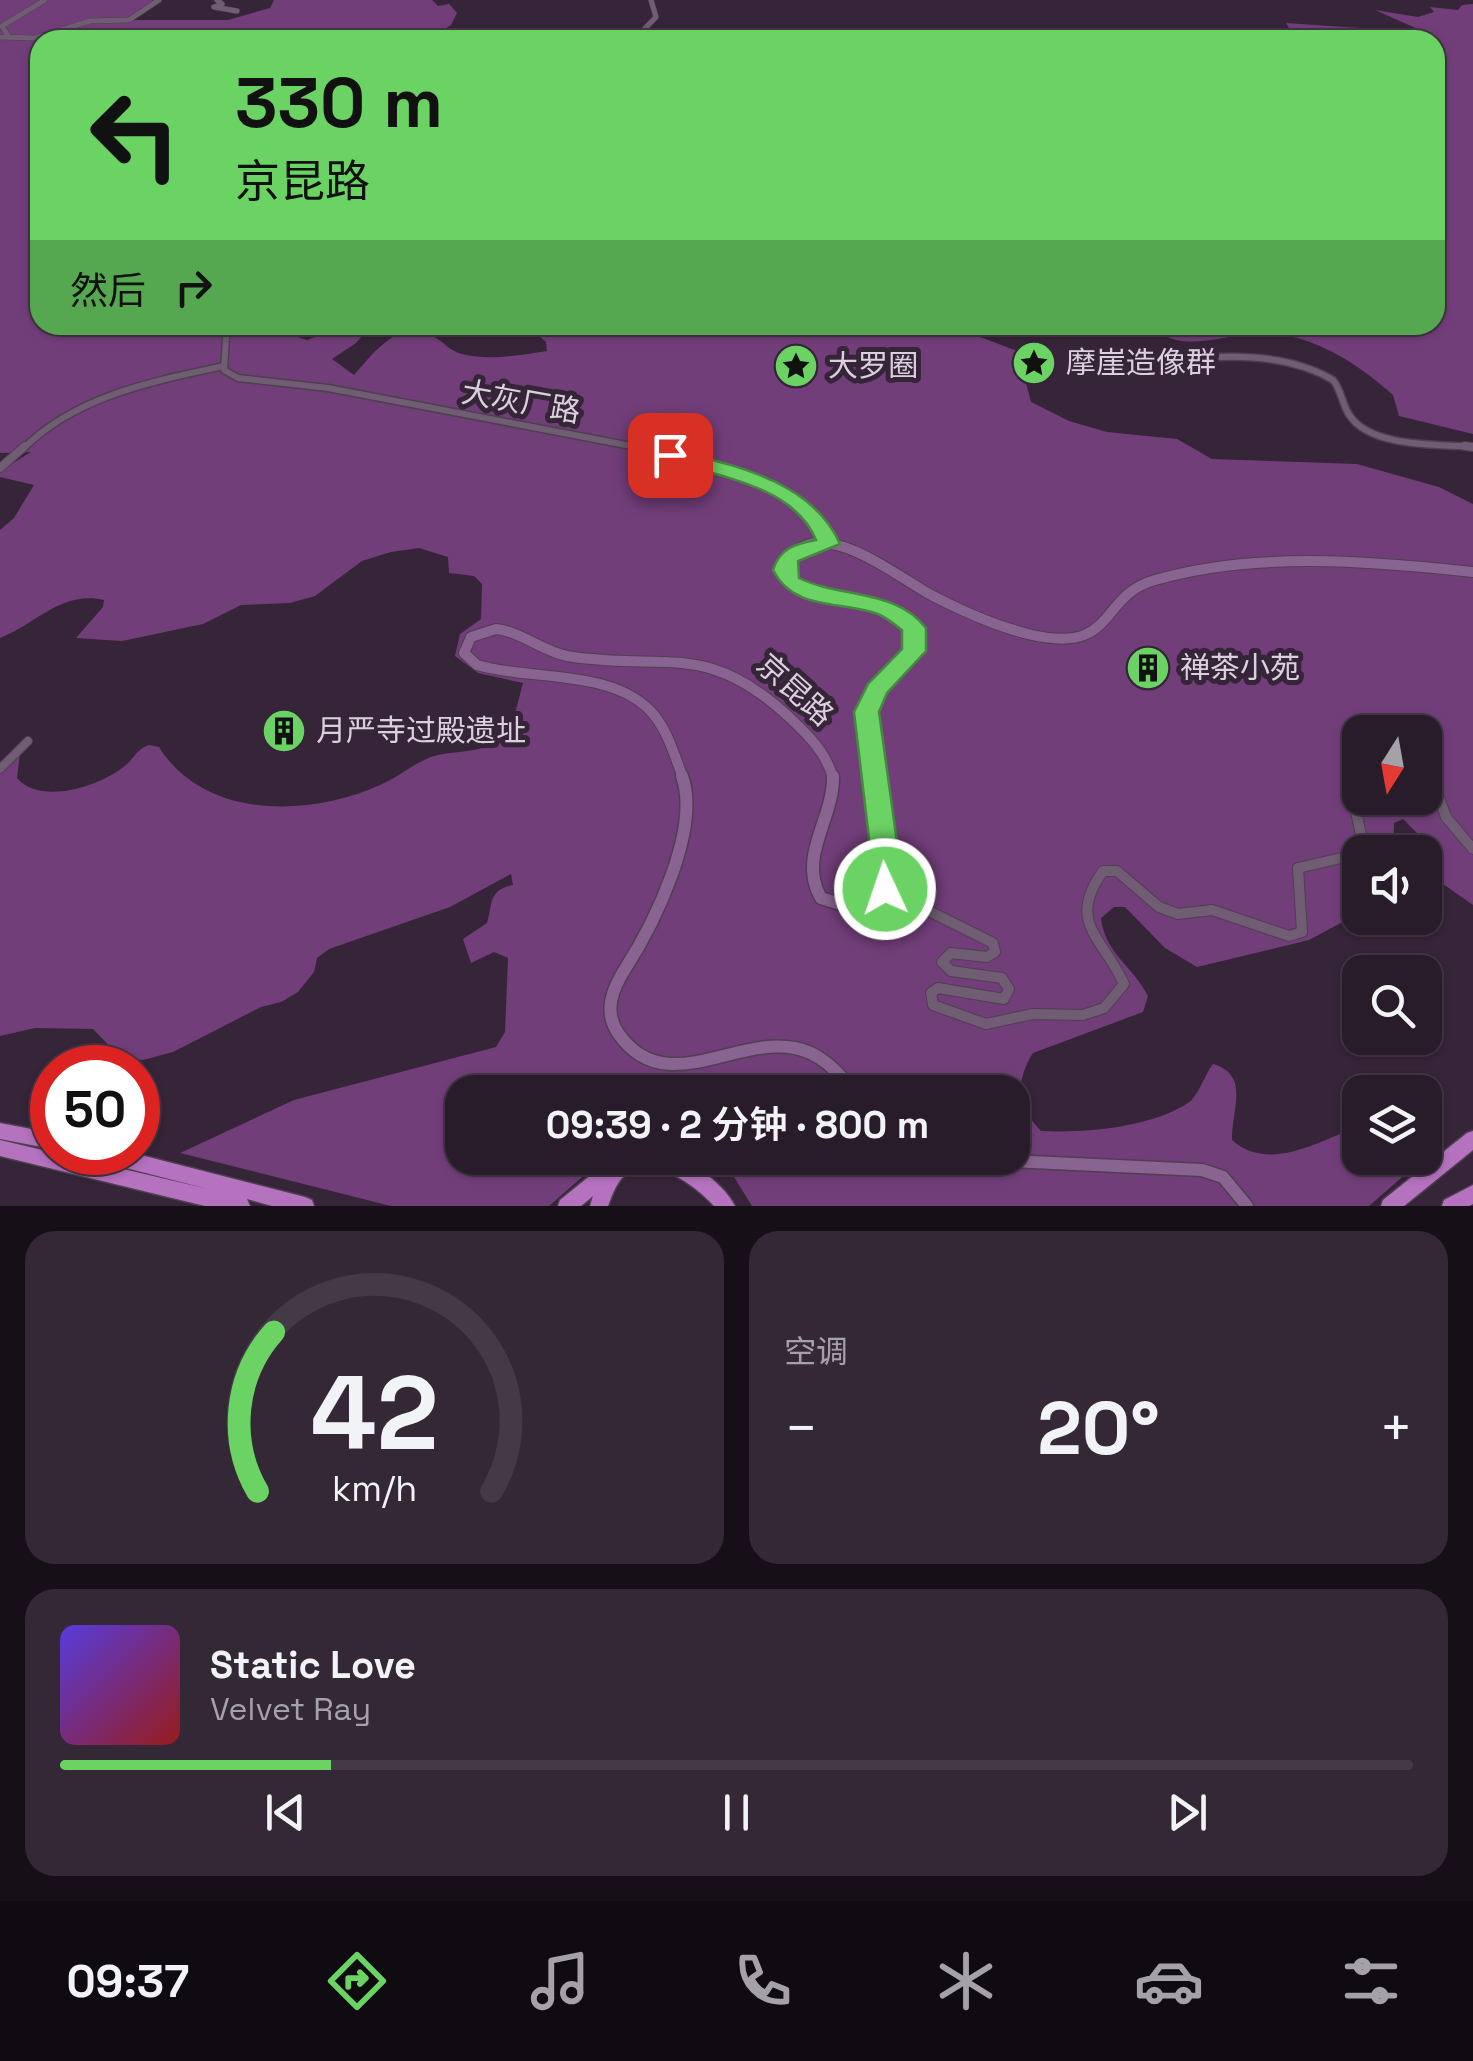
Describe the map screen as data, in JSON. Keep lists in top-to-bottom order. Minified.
{"streets":{"main road":["京昆路"],"street":["大灰厂路"]},"crossings":[["大灰厂路","京昆路"]],"places":{"place":["摩崖造像群","大罗圈"],"building":["禅茶小苑","月严寺过殿遗址"]},"north":"bottom","page":{"turn":["330 m","京昆路"],"then":"然后","limit":"50","trip":"09:39 · 2 分钟 · 800 m","tile":"空调","heat":["−","20°","+"],"song":["Static Love","Velvet Ray"],"tabs":"09:37","gauge":["42","km/h"]}}
